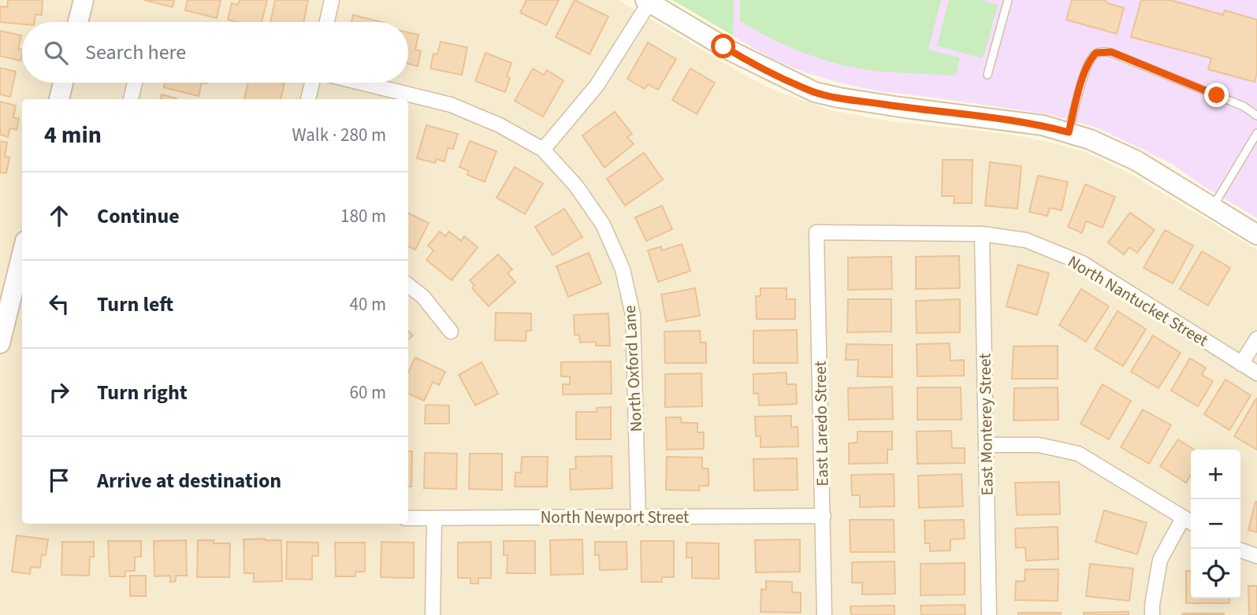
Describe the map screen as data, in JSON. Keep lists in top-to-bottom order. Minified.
{"streets":{"street":["North Nantucket Street","North Oxford Lane","East Laredo Street","East Monterey Street","North Newport Street"]},"crossings":[["North Nantucket Street","East Laredo Street"],["North Nantucket Street","East Monterey Street"],["North Oxford Lane","North Newport Street"],["East Laredo Street","North Newport Street"]],"page":{"search":"Search here","heading":["4 min","Walk · 280 m"],"list":[["Continue","180 m"],["Turn left","40 m"],["Turn right","60 m"],"Arrive at destination"],"map_buttons":["+","−"]}}
